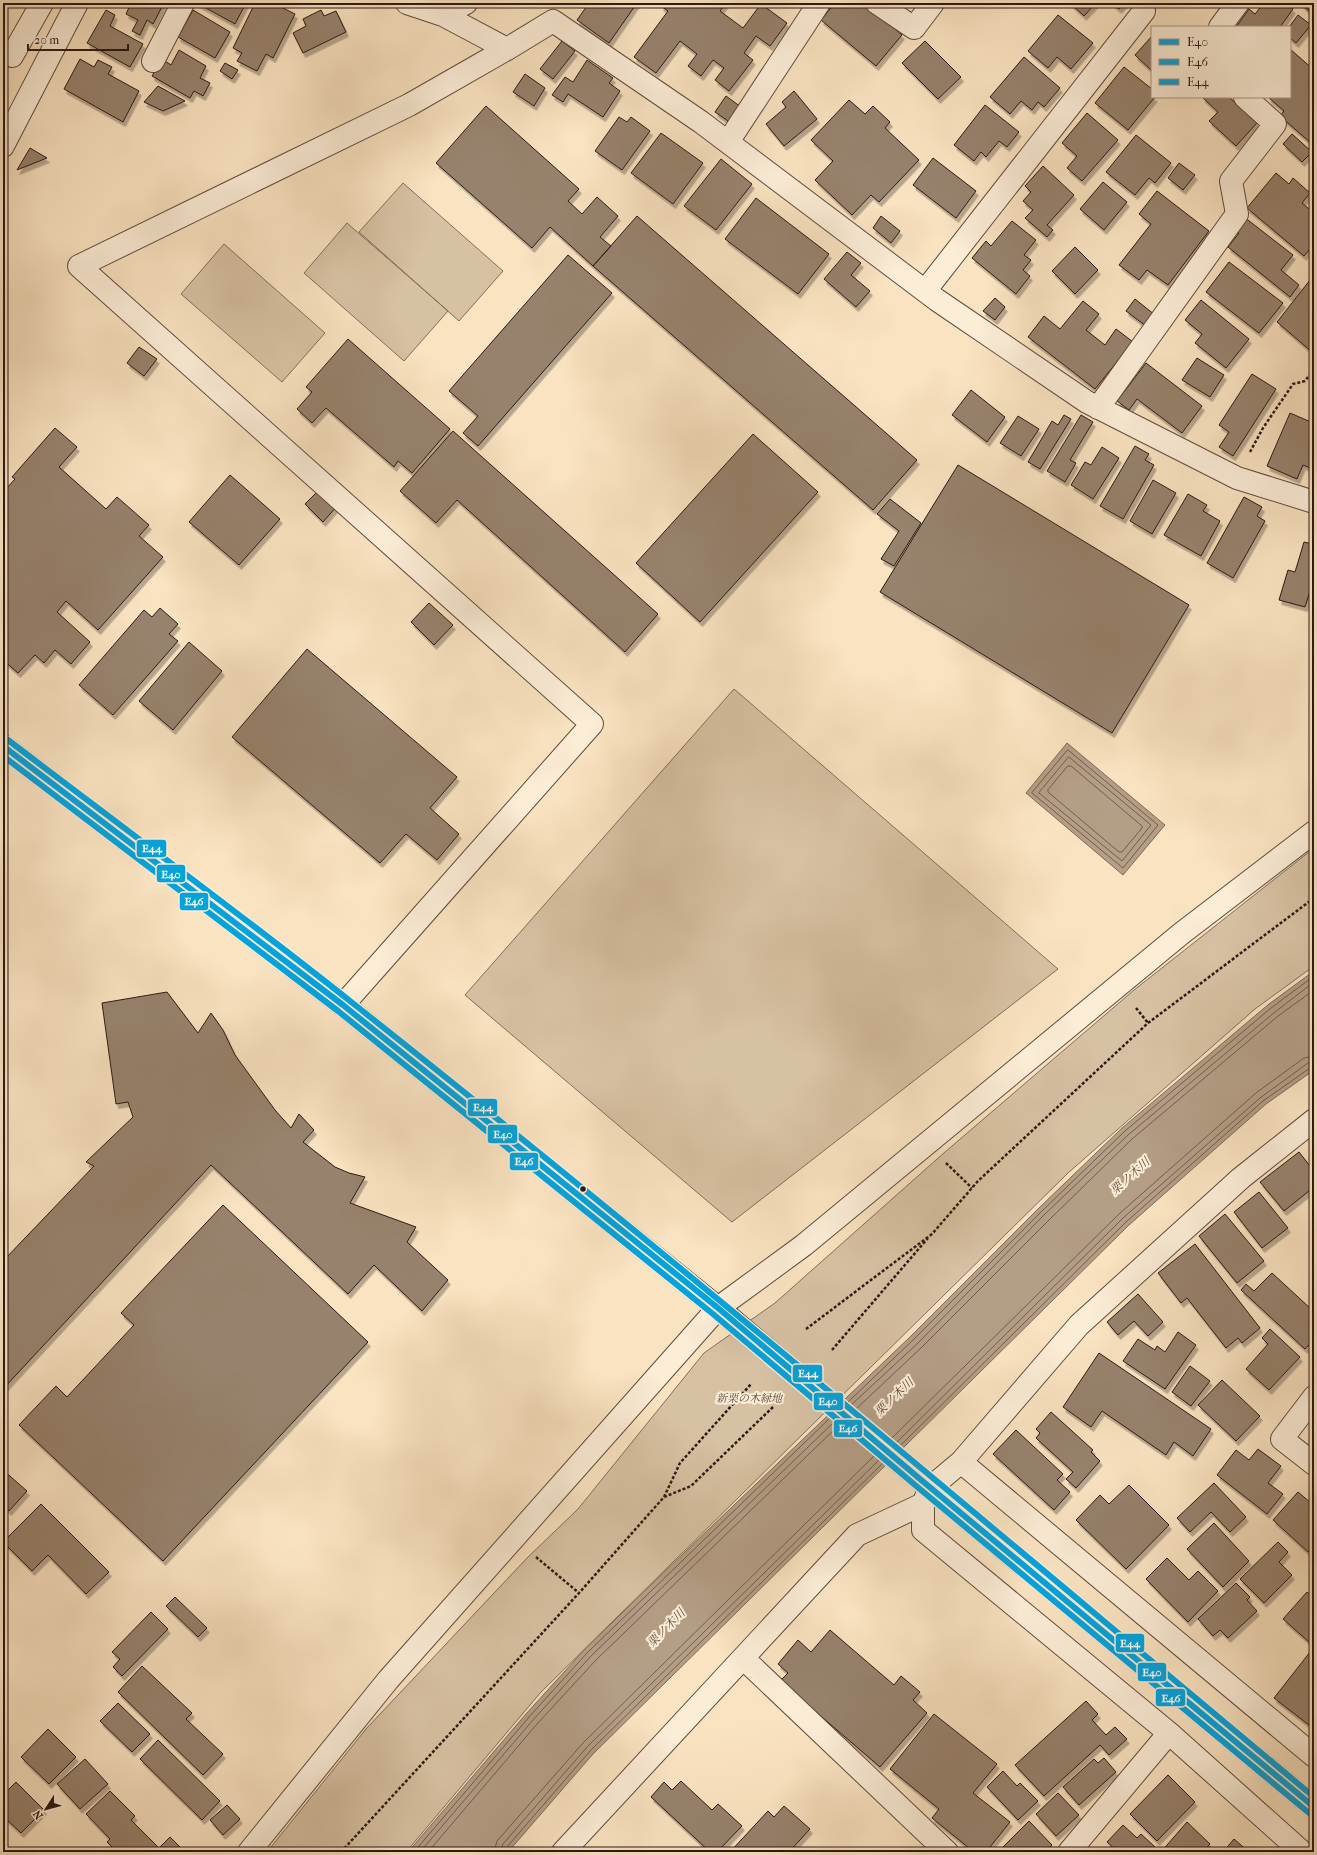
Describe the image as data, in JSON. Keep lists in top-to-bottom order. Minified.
{"water":["栗ノ木川"],"parks":["新栗の木緑地"],"lines":["transit line E44","transit line E40","transit line E46"],"legend":["E40","E46","E44"],"scale_bar":"20 m","north":"bottom left"}
